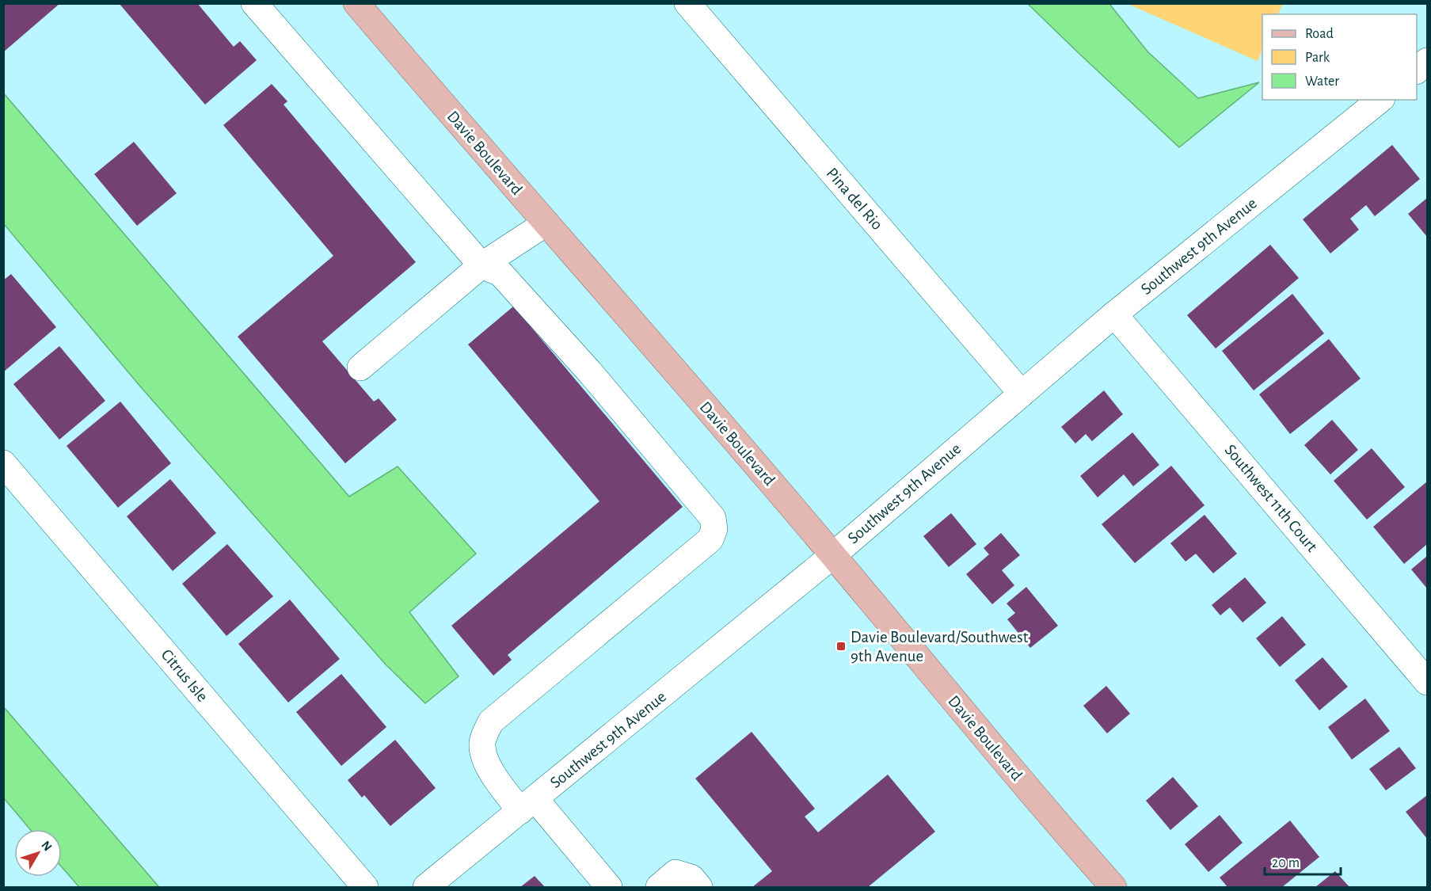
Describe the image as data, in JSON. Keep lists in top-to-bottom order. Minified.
{"streets":{"main road":["Davie Boulevard"],"street":["Pina del Rio","Southwest 9th Avenue","Southwest 11th Court","Citrus Isle"]},"crossings":[["Davie Boulevard","Southwest 9th Avenue"],["Pina del Rio","Southwest 9th Avenue"],["Southwest 9th Avenue","Southwest 11th Court"]],"places":{"transit":["Davie Boulevard/Southwest 9th Avenue"]},"legend":["Road","Park","Water"],"scale_bar":"20 m","north":"top right"}
